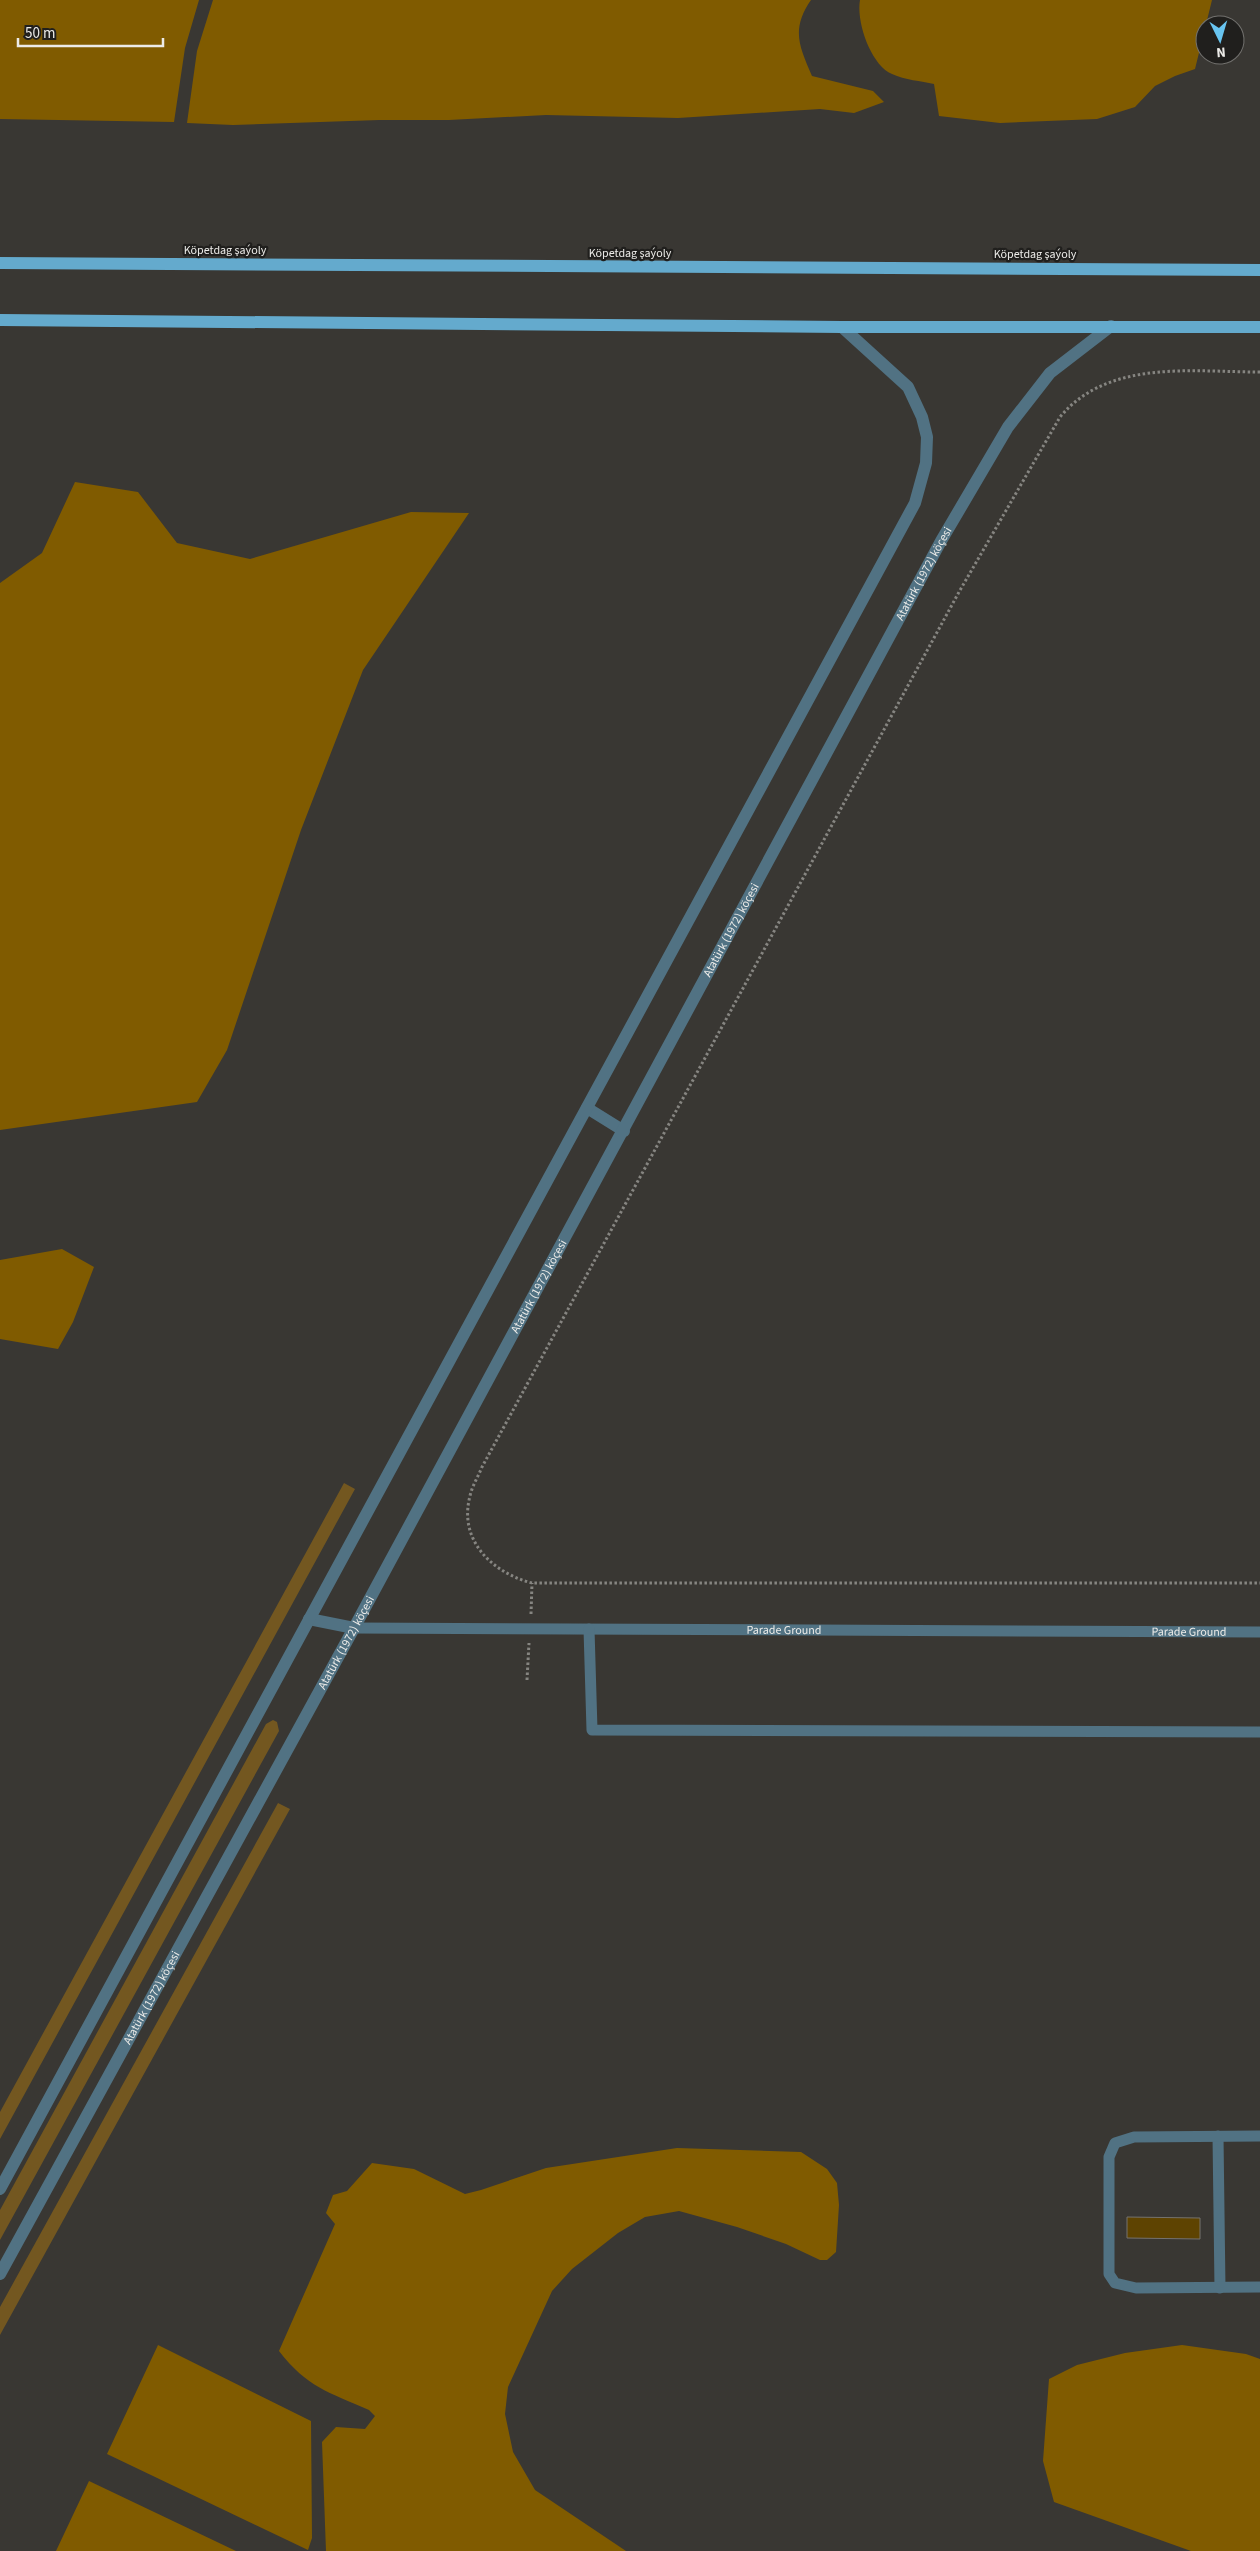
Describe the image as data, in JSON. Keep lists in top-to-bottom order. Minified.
{"streets":{"main road":["Köpetdag şaýoly"],"street":["Atatürk (1972) köçesi","Parade Ground"]},"crossings":[["Atatürk (1972) köçesi","Parade Ground"]],"scale_bar":"50 m","north":"bottom"}
